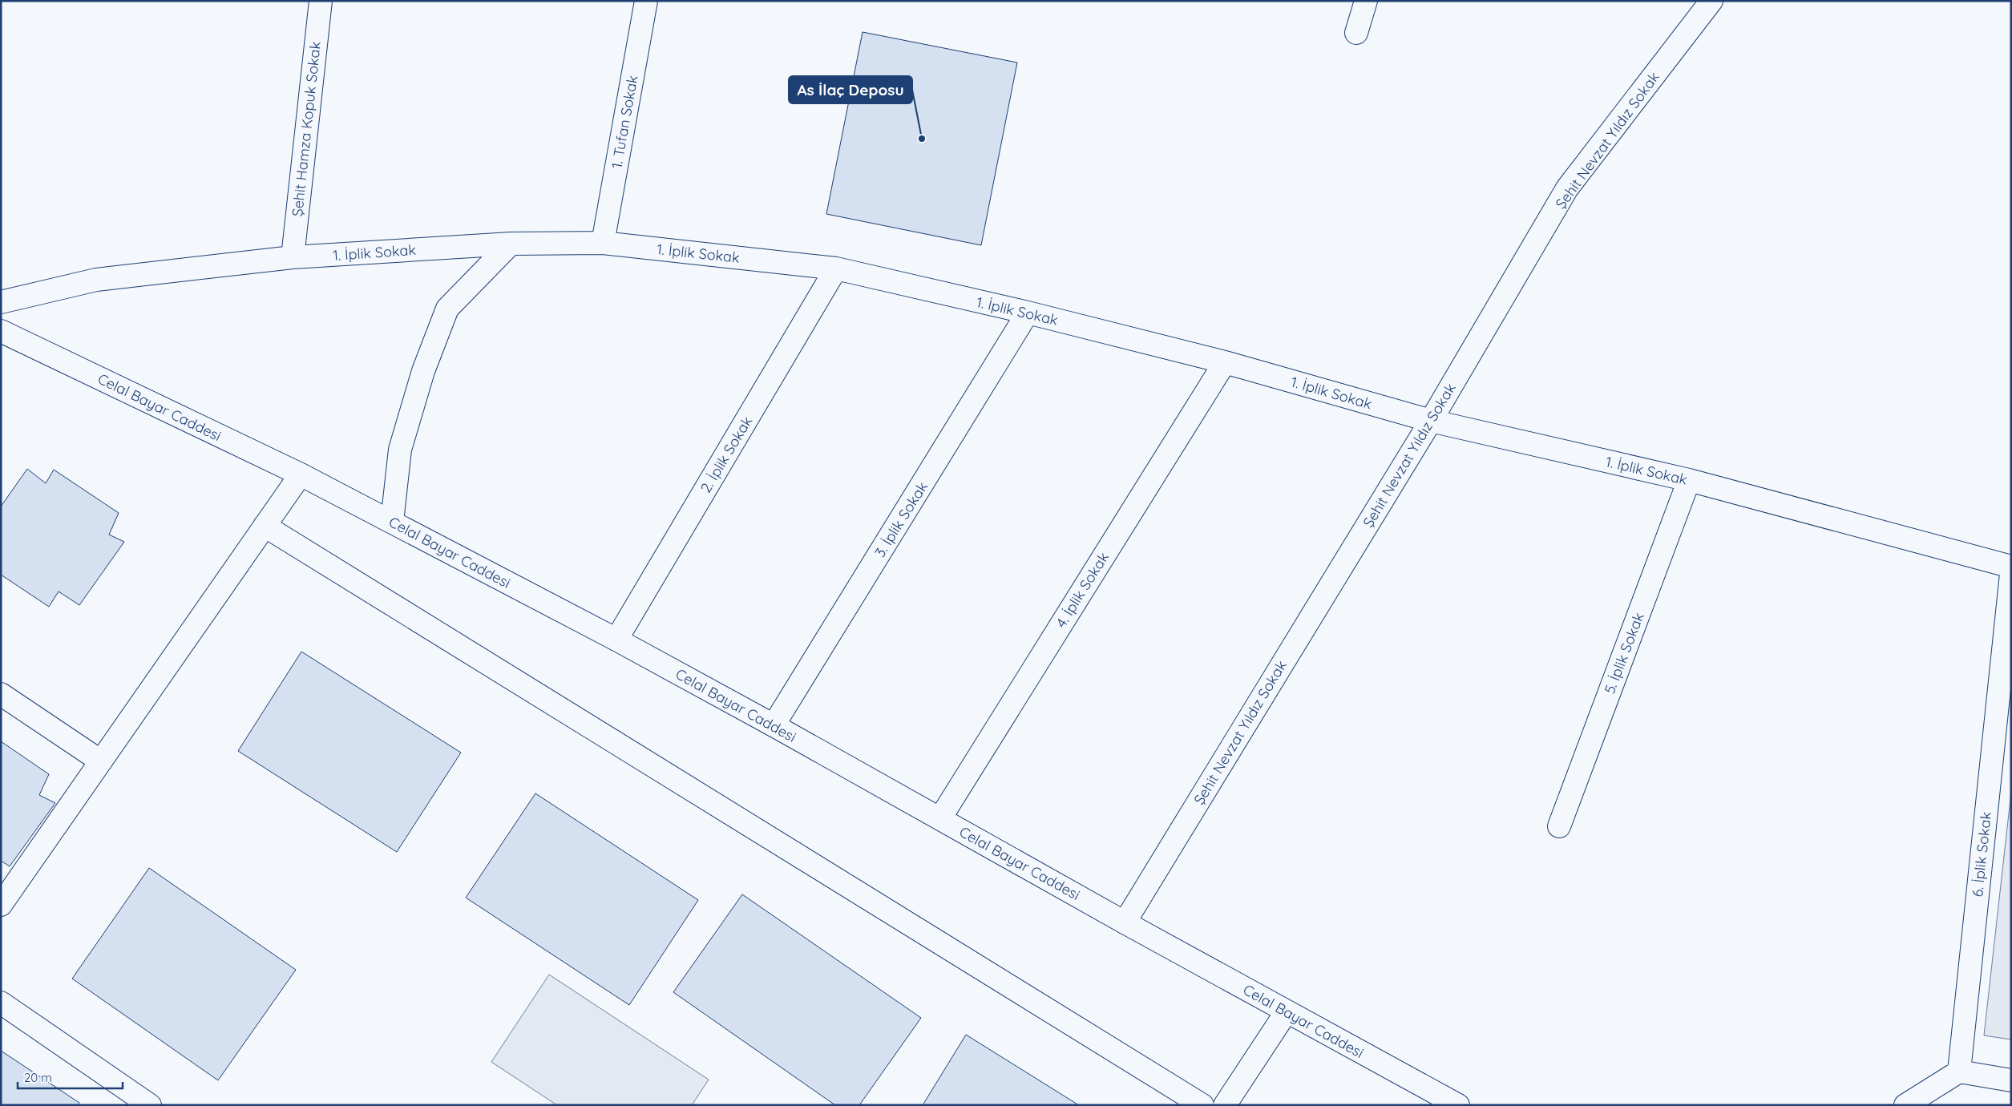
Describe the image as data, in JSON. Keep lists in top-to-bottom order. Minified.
{"streets":{"street":["1. Tufan Sokak","Şehit Hamza Kopuk Sokak","Şehit Nevzat Yıldız Sokak","1. İplik Sokak","Celal Bayar Caddesi","2. İplik Sokak","3. İplik Sokak","4. İplik Sokak","5. İplik Sokak","6. İplik Sokak"]},"crossings":[["1. Tufan Sokak","1. İplik Sokak"],["Şehit Hamza Kopuk Sokak","1. İplik Sokak"],["Şehit Nevzat Yıldız Sokak","1. İplik Sokak"],["Şehit Nevzat Yıldız Sokak","Celal Bayar Caddesi"],["1. İplik Sokak","2. İplik Sokak"],["1. İplik Sokak","3. İplik Sokak"],["1. İplik Sokak","4. İplik Sokak"],["1. İplik Sokak","5. İplik Sokak"],["Celal Bayar Caddesi","2. İplik Sokak"],["Celal Bayar Caddesi","3. İplik Sokak"],["Celal Bayar Caddesi","4. İplik Sokak"]],"places":["As İlaç Deposu"],"scale_bar":"20 m"}
